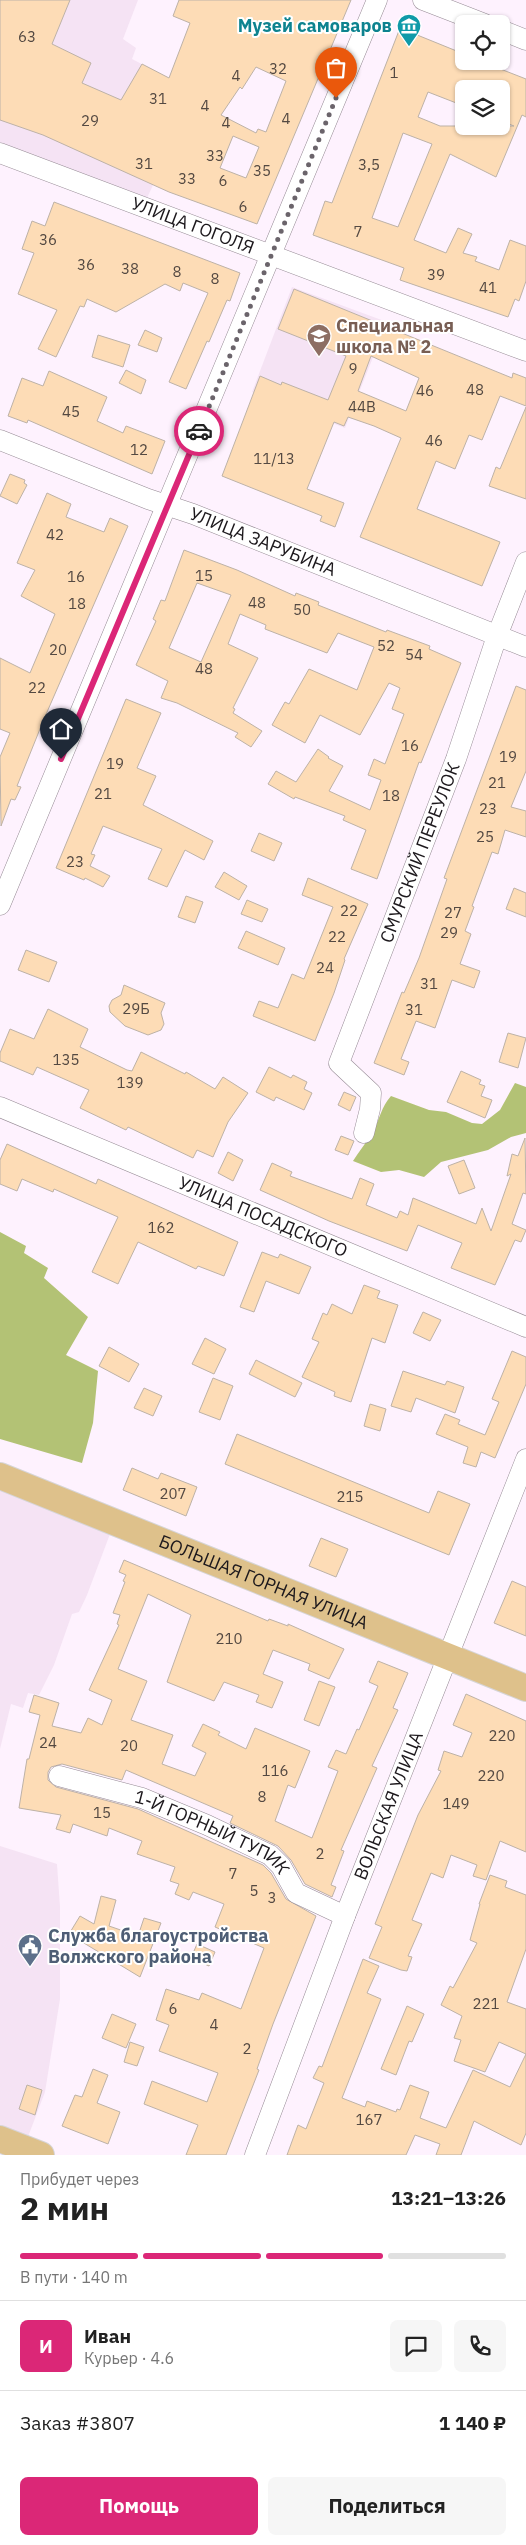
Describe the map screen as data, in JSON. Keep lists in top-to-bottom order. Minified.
{"streets":{"main road":["БОЛЬШАЯ ГОРНАЯ УЛИЦА"],"street":["УЛИЦА ГОГОЛЯ","УЛИЦА ЗАРУБИНА","СМУРСКИЙ ПЕРЕУЛОК","УЛИЦА ПОСАДСКОГО","ВОЛЬСКАЯ УЛИЦА","1-Й ГОРНЫЙ ТУПИК"]},"crossings":[["УЛИЦА ЗАРУБИНА","СМУРСКИЙ ПЕРЕУЛОК"],["БОЛЬШАЯ ГОРНАЯ УЛИЦА","ВОЛЬСКАЯ УЛИЦА"],["ВОЛЬСКАЯ УЛИЦА","1-Й ГОРНЫЙ ТУПИК"]],"places":{"museum":["Музей самоваров"],"school or university":["Специальная школа № 2"],"public building":["Служба благоустройства Волжского района"]},"house_numbers":["63","32","1","4","31","4","4","29","4","33","31","3,5","35","33","6","6","7","36","36","38","8","39","8","41","9","48","46","44В","45","46","12","11/13","42","15","16","48","18","50","52","20","54","48","22","16","19","19","21","21","18","23","25","23","22","27","29","22","24","31","29Б","31","135","139","162","207","215","210","220","24","20","116","220","8","149","15","2","7","5","3","221","6","4","2","167"],"page":{"heading":["2 мин","Прибудет через","13:21–13:26"],"panel":["Иван","Курьер · 4.6","Заказ #3807","1 140 ₽"],"bar":"В пути · 140 m","round":"И","buttons":["Помощь","Поделиться"]}}
